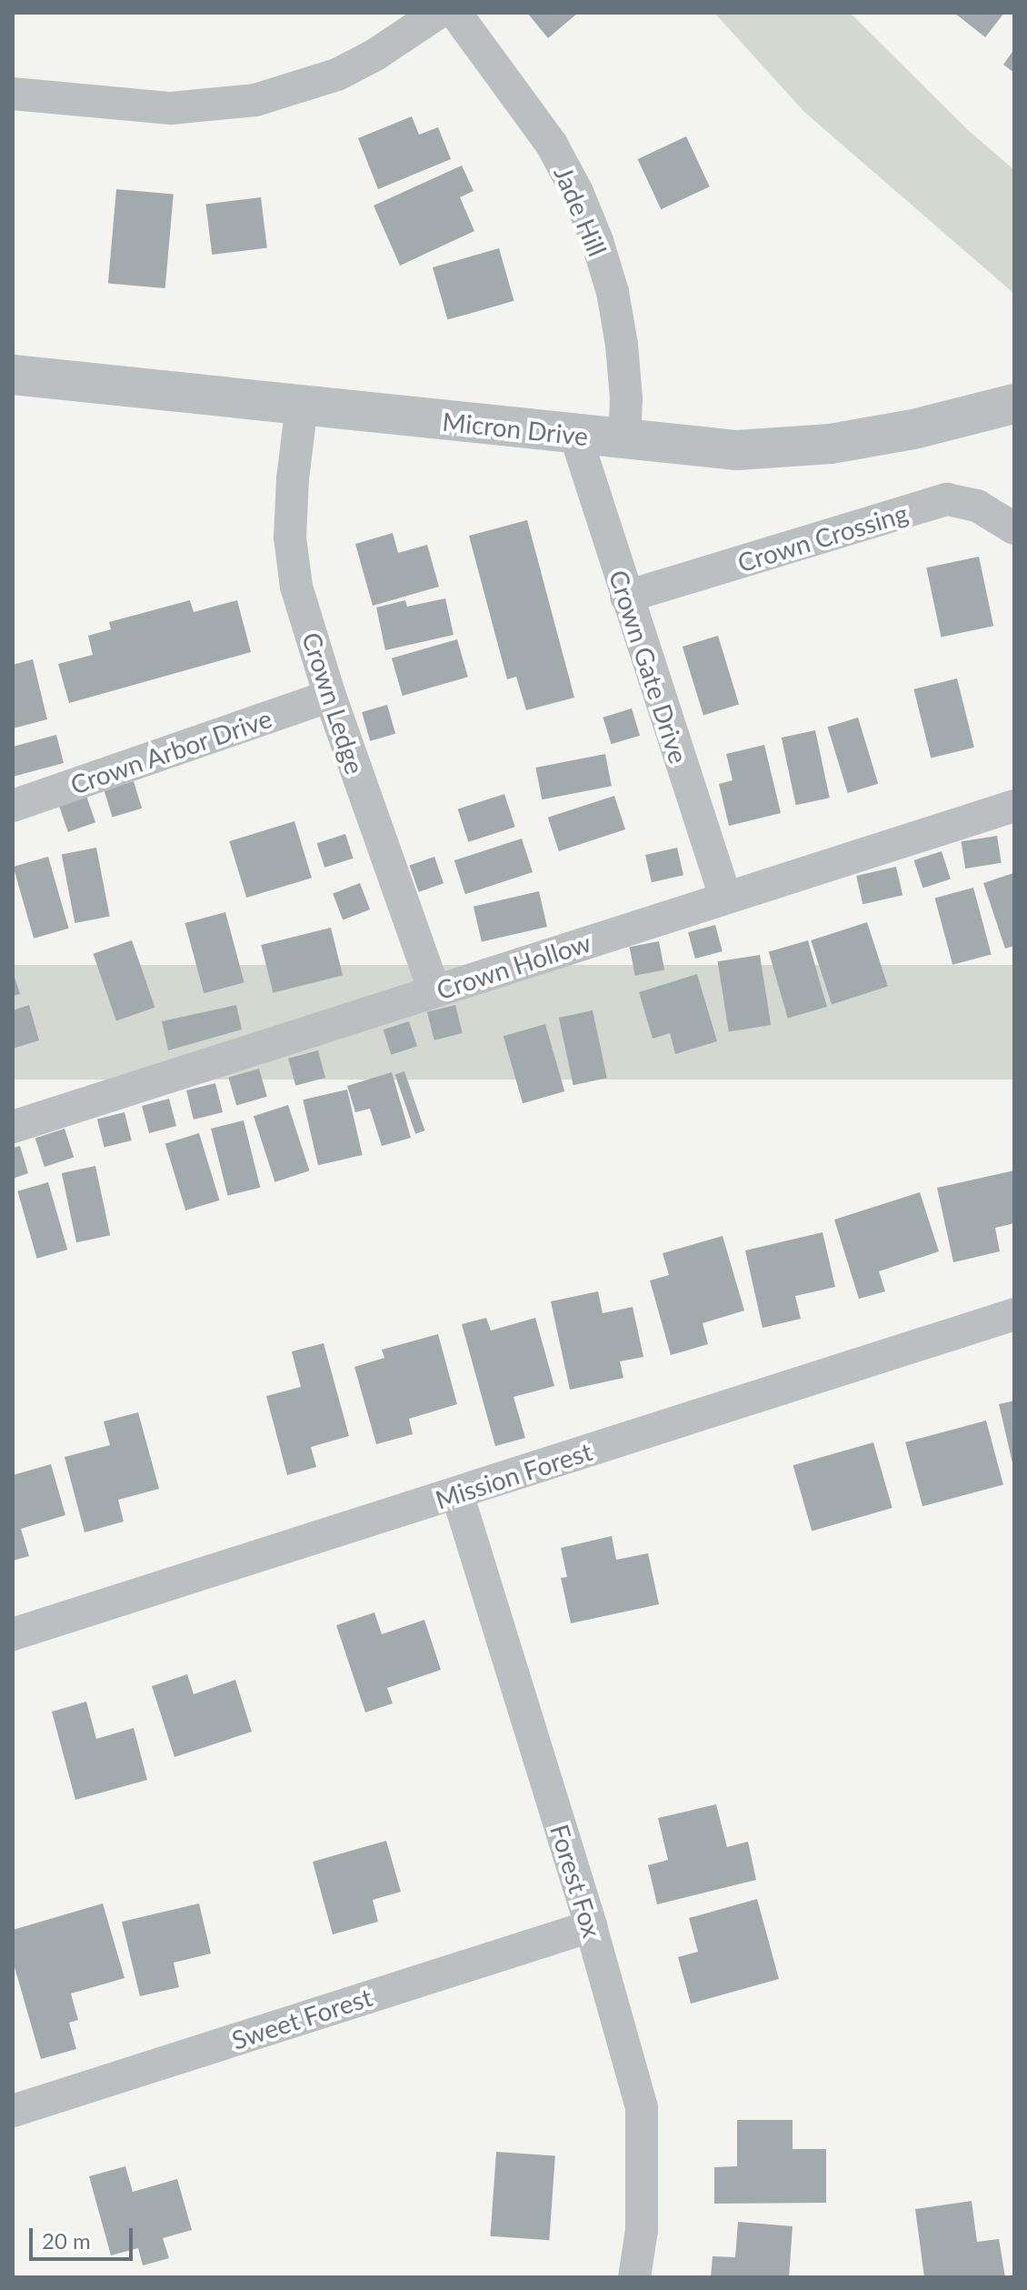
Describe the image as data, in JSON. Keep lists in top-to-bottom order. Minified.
{"streets":{"street":["Jade Hill","Micron Drive","Crown Crossing","Crown Gate Drive","Crown Ledge","Crown Arbor Drive","Crown Hollow","Mission Forest","Forest Fox","Sweet Forest"]},"crossings":[["Jade Hill","Micron Drive"],["Micron Drive","Crown Gate Drive"],["Micron Drive","Crown Ledge"],["Crown Crossing","Crown Gate Drive"],["Crown Gate Drive","Crown Hollow"],["Crown Ledge","Crown Arbor Drive"],["Crown Ledge","Crown Hollow"],["Mission Forest","Forest Fox"],["Forest Fox","Sweet Forest"]],"scale_bar":"20 m"}
